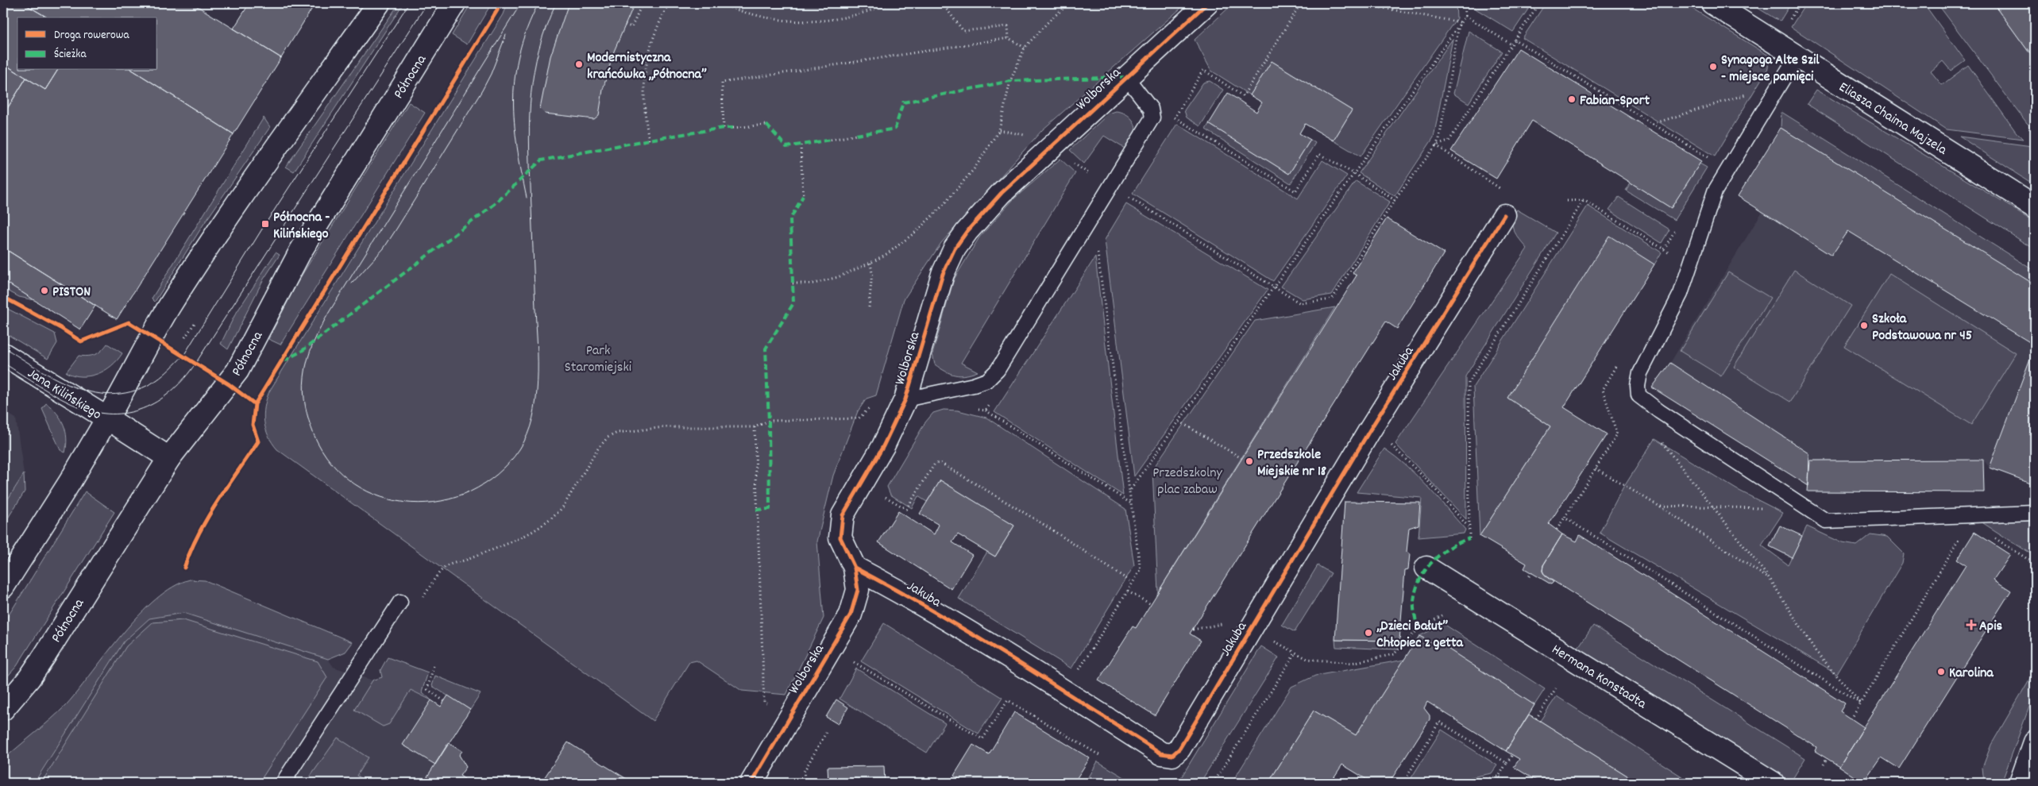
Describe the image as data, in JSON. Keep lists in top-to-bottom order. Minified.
{"streets":{"street":["Północna","Wolborska","Eliasza Chaima Majzela","Jakuba","Jana Kilińskiego","Hermana Konstadta"]},"crossings":[["Północna","Jana Kilińskiego"],["Wolborska","Jakuba"]],"parks":["Park Staromiejski","Przedszkolny plac zabaw"],"places":{"other":["Modernistyczna krańcówka „Północna”","Synagoga Alte Szil - miejsce pamięci","Fabian-Sport","PISTON","Szkoła Podstawowa nr 45","Przedszkole Miejskie nr 18","„Dzieci Bałut” Chłopiec z getta","Karolina"],"transit":["Północna - Kilińskiego"],"health":["Apis"]},"legend":["Droga rowerowa","Ścieżka"]}
